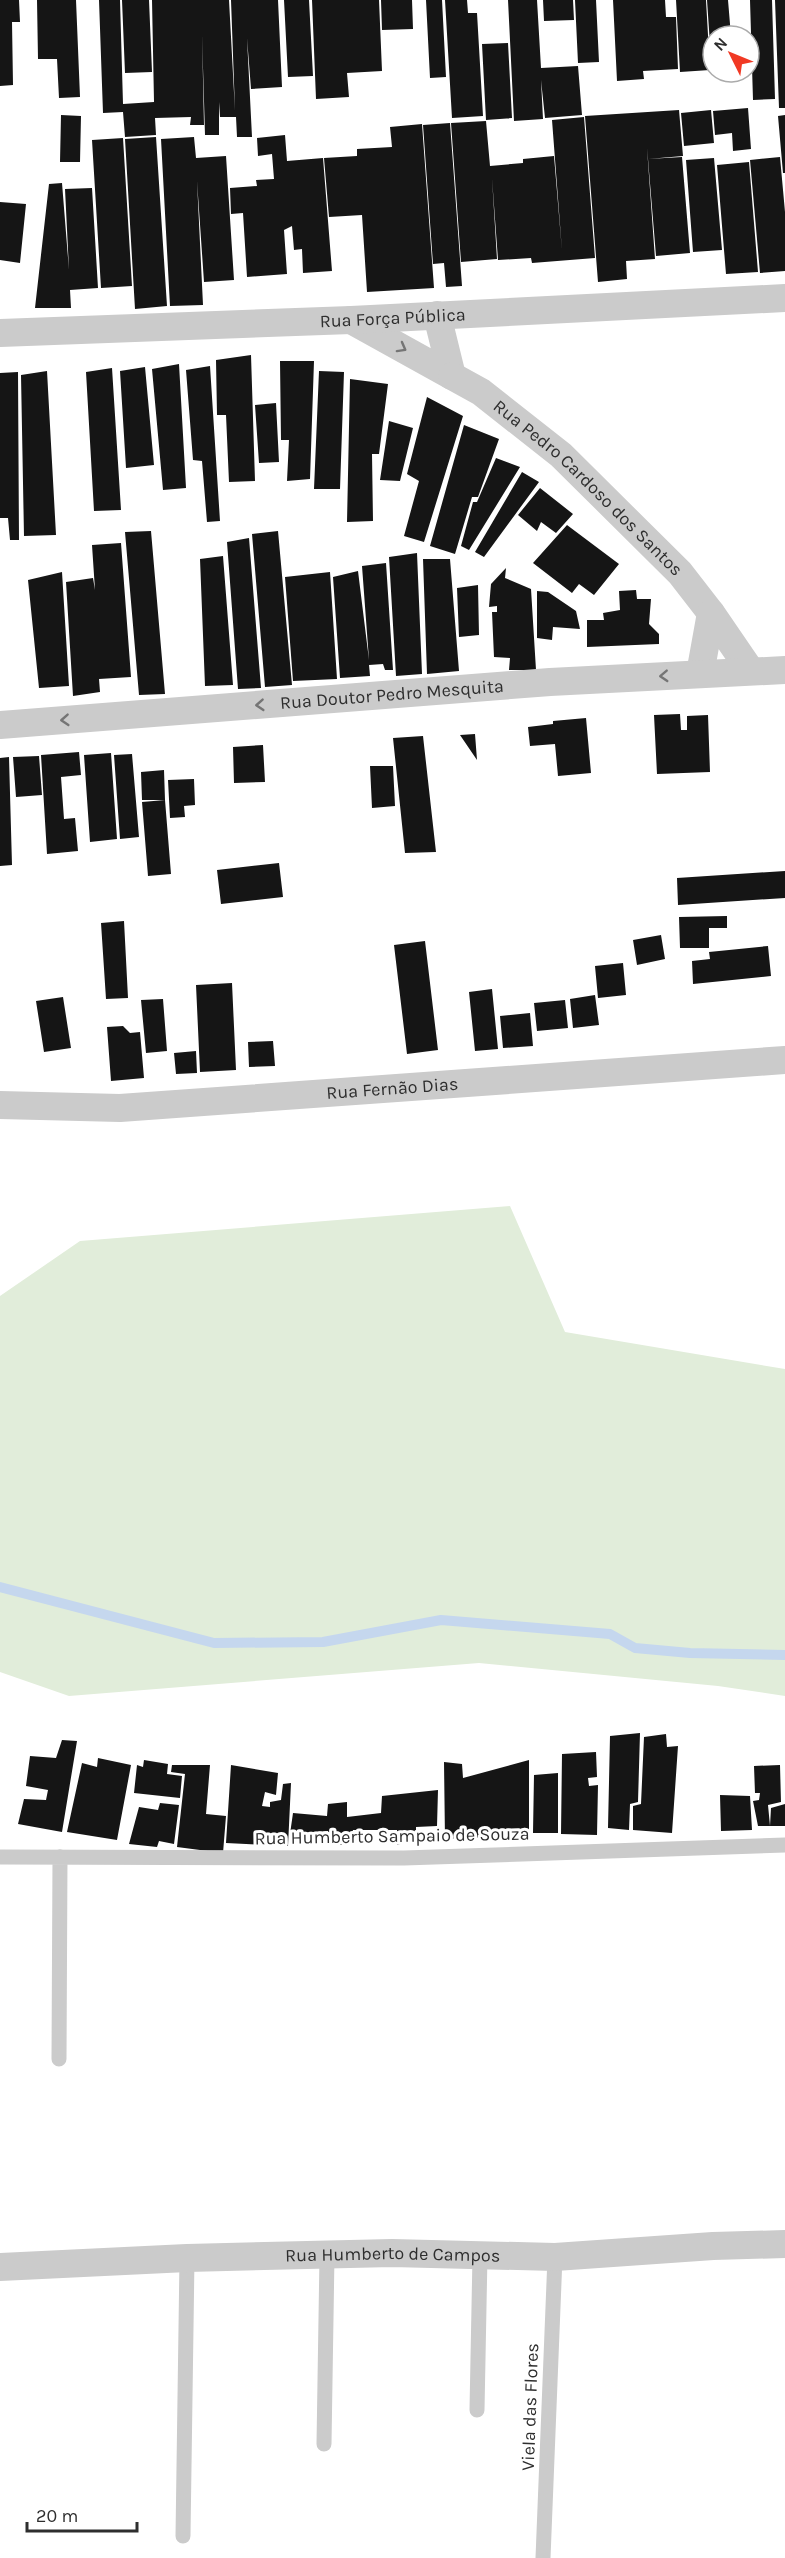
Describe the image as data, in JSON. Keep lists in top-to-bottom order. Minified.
{"streets":{"street":["Rua Força Pública","Rua Pedro Cardoso dos Santos","Rua Doutor Pedro Mesquita","Rua Fernão Dias","Rua Humberto de Campos"],"lane":["Rua Humberto Sampaio de Souza","Viela das Flores"]},"crossings":[["Rua Força Pública","Rua Pedro Cardoso dos Santos"],["Rua Pedro Cardoso dos Santos","Rua Doutor Pedro Mesquita"],["Rua Humberto de Campos","Viela das Flores"]],"one_way":["Rua Doutor Pedro Mesquita"],"scale_bar":"20 m","north":"top left"}
